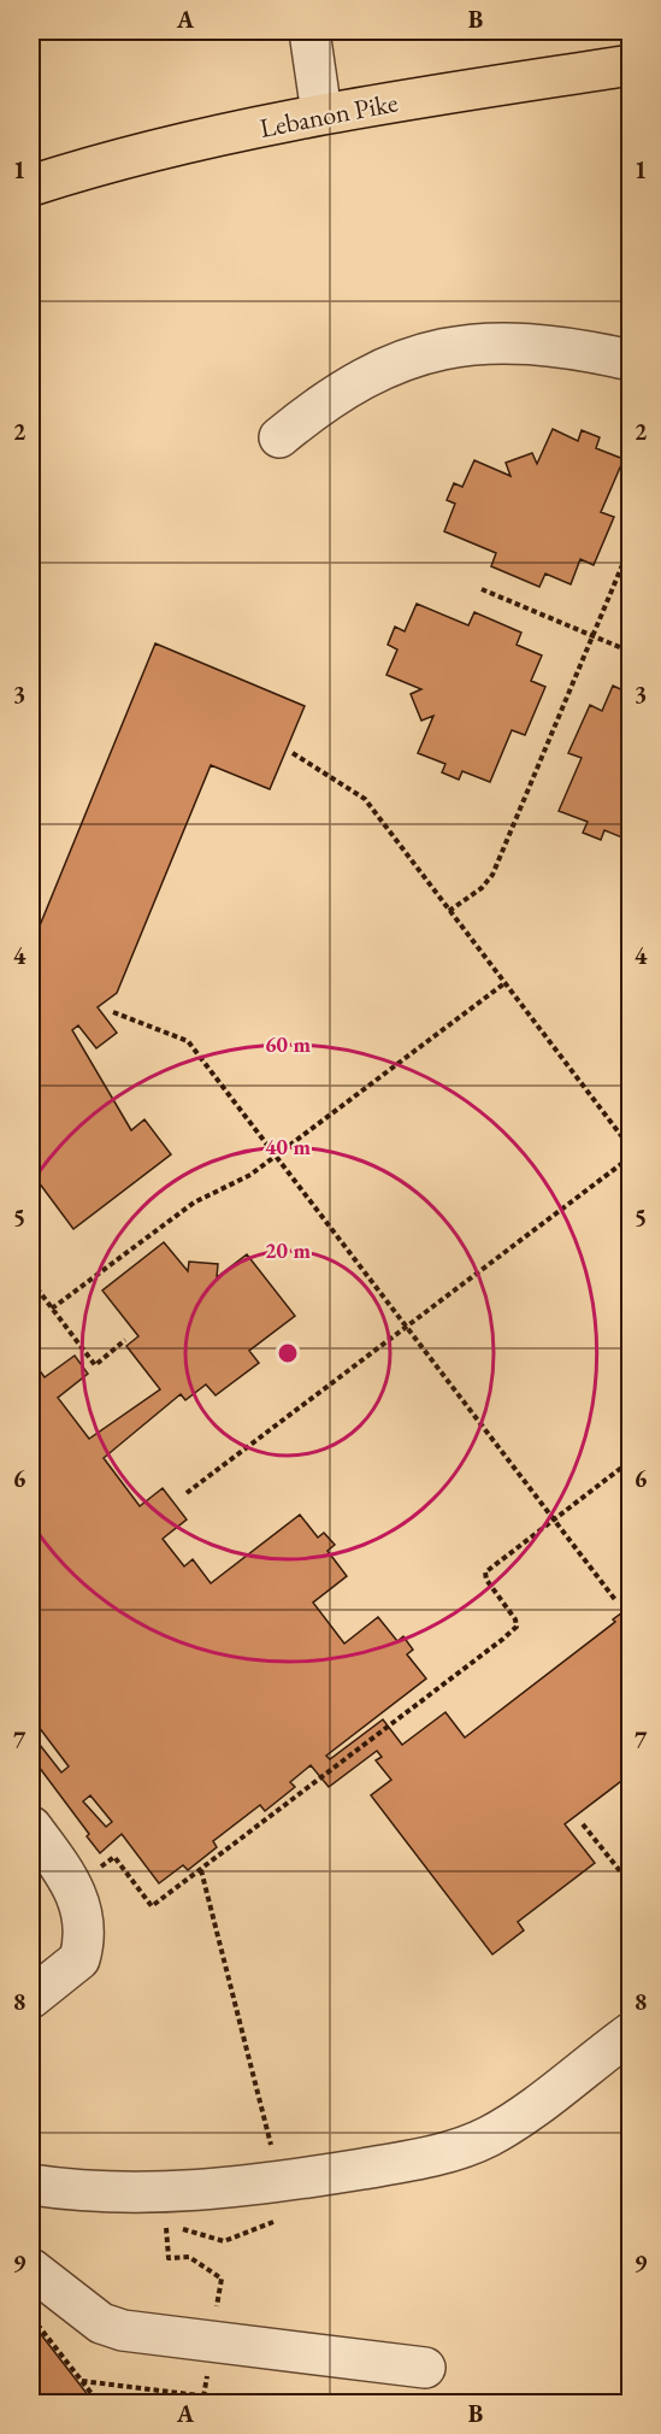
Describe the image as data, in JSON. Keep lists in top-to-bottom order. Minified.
{"streets":{"main road":["Lebanon Pike"]},"grid":{"columns":["A","B"],"rows":["1","2","3","4","5","6","7","8","9"]},"rings":["60 m","40 m","20 m"]}
